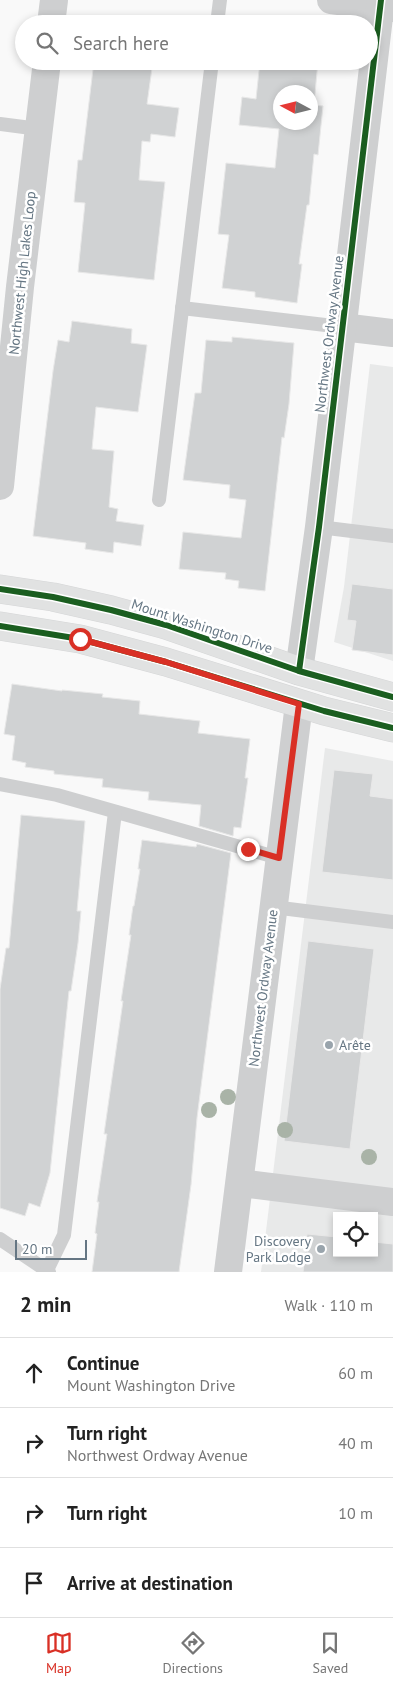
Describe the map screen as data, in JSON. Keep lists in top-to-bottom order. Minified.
{"streets":{"main road":["Mount Washington Drive"],"street":["Northwest High Lakes Loop","Northwest Ordway Avenue"]},"crossings":[["Northwest Ordway Avenue","Mount Washington Drive"]],"places":["Arête","Discovery Park Lodge"],"scale_bar":"20 m","north":"left","page":{"search":"Search here","scale":"20 m","heading":["2 min","Walk · 110 m"],"list":[["Continue","Mount Washington Drive","60 m"],["Turn right","Northwest Ordway Avenue","40 m"],["Turn right","10 m"],"Arrive at destination"],"nav":["Map","Directions","Saved"]}}
